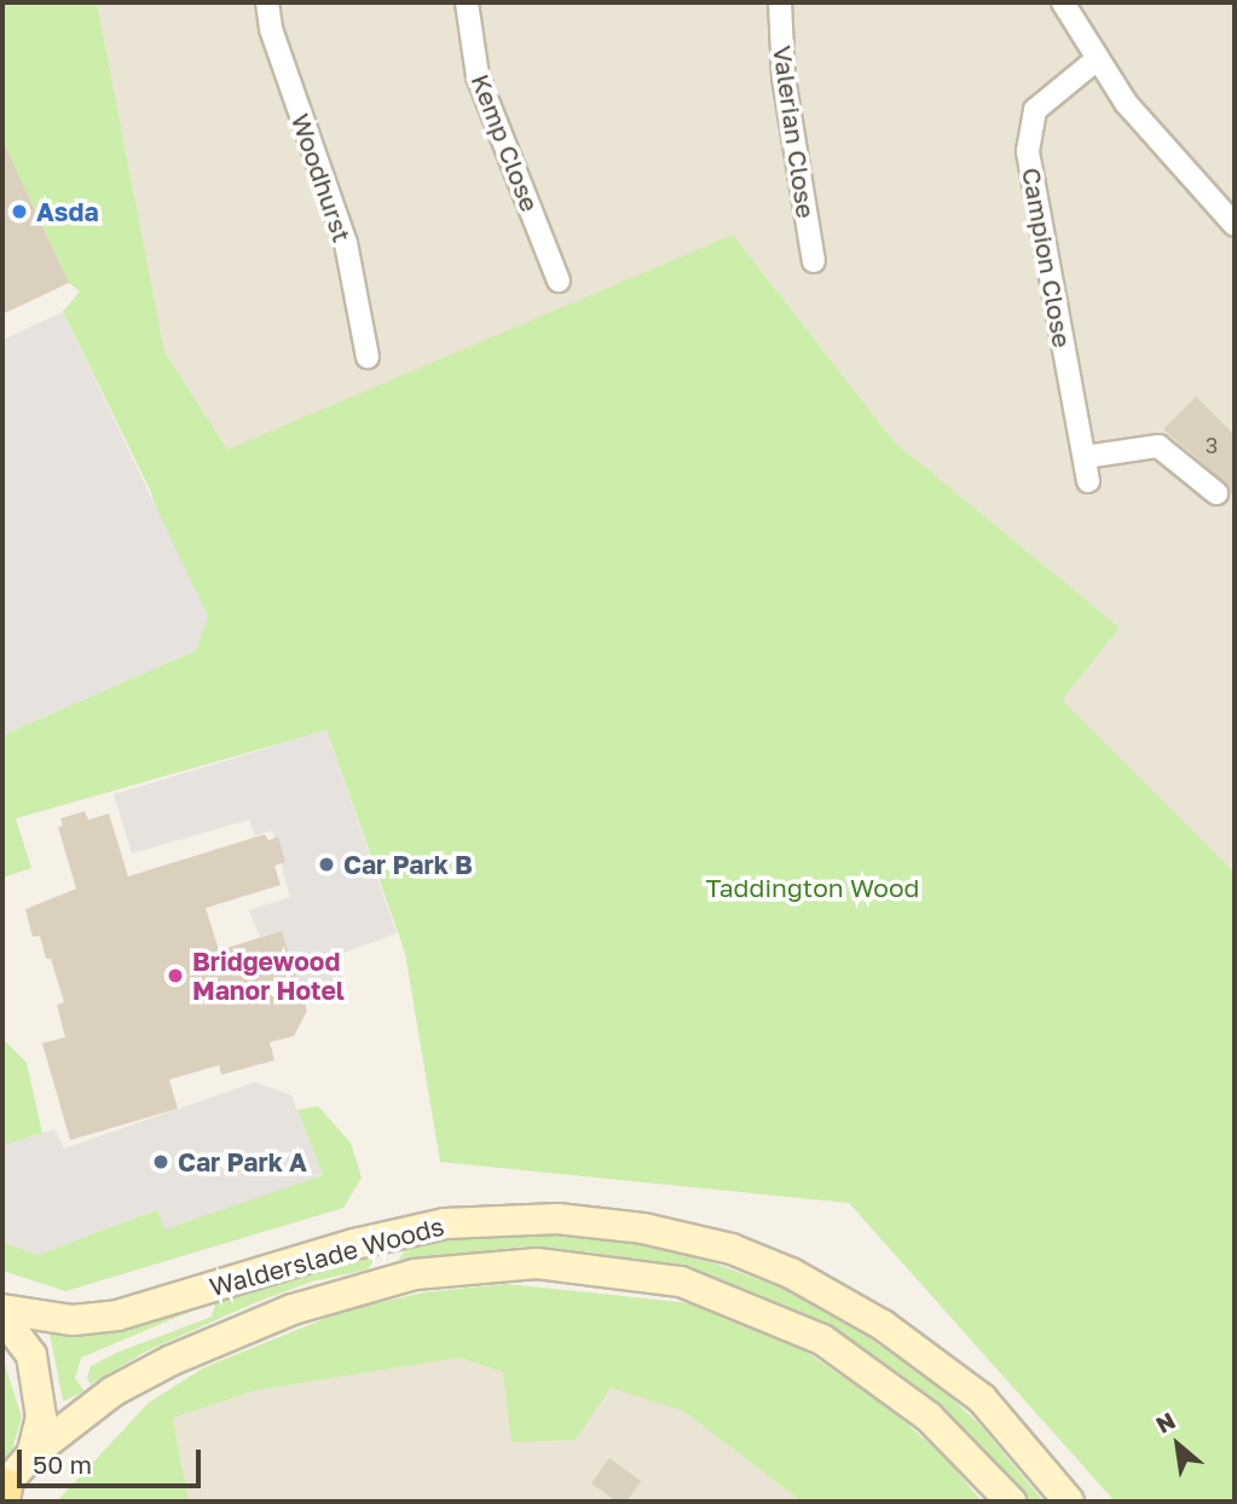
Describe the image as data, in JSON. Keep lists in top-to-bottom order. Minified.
{"streets":{"street":["Valerian Close","Kemp Close","Woodhurst","Campion Close","Walderslade Woods"]},"parks":["Taddington Wood"],"places":["Asda","Car Park B","Bridgewood Manor Hotel","Car Park A"],"house_numbers":["3"],"scale_bar":"50 m","north":"top left"}
